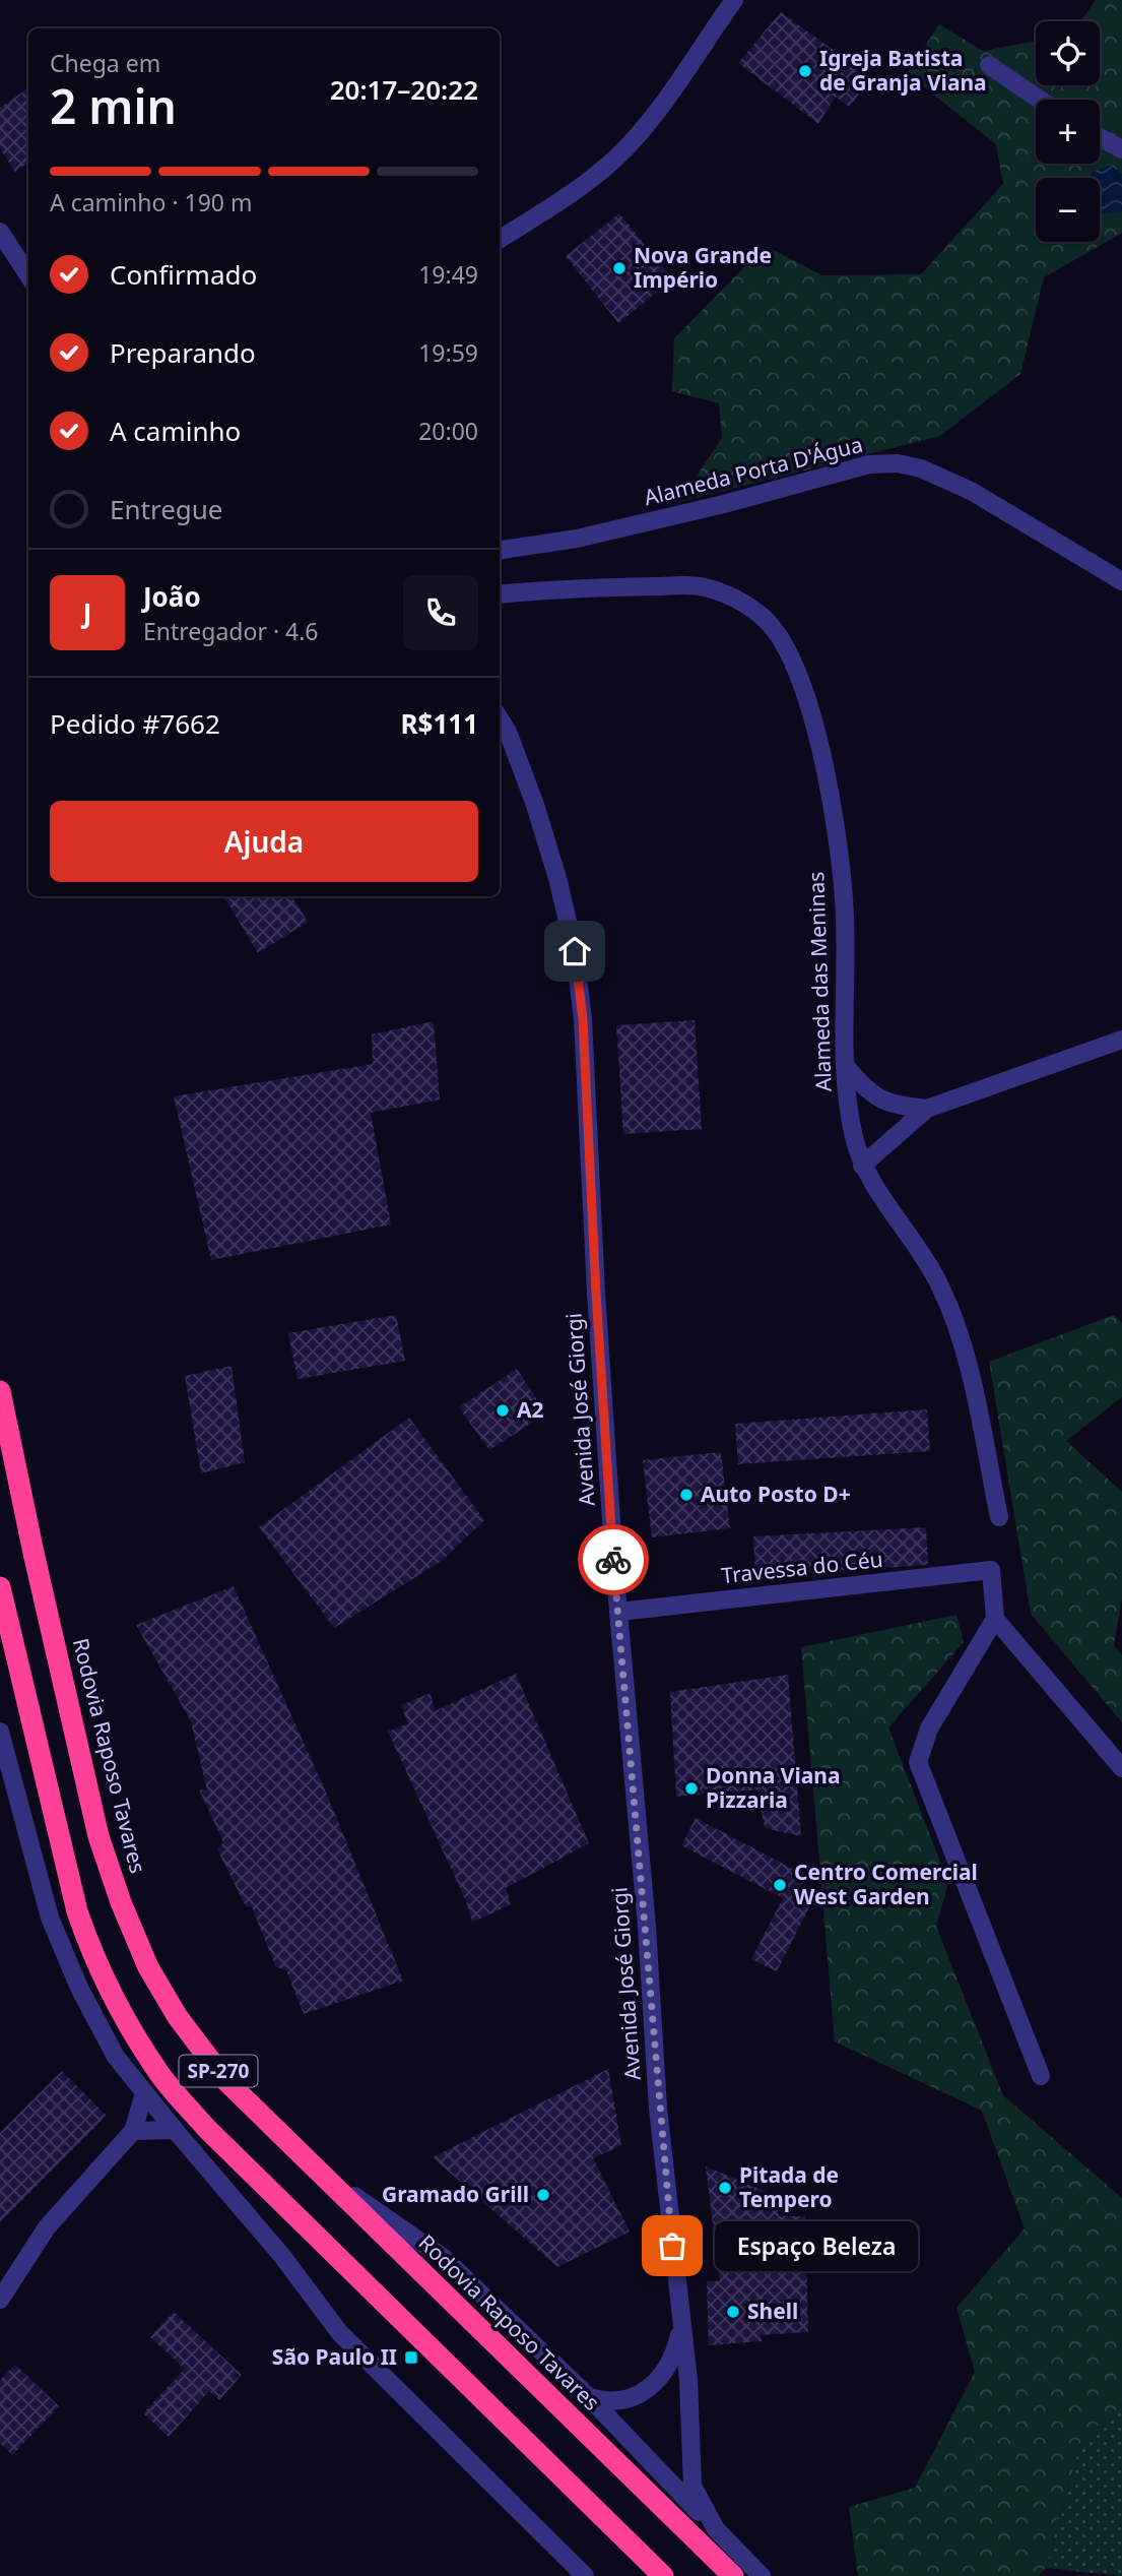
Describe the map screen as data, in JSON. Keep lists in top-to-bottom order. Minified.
{"streets":{"highway":["Rodovia Raposo Tavares","SP-270"],"street":["Alameda Porta D'Água","Alameda das Meninas","Avenida José Giorgi","Travessa do Céu"]},"crossings":[["Avenida José Giorgi","Travessa do Céu"],["Avenida José Giorgi","Rodovia Raposo Tavares"]],"places":{"other":["Igreja Batista de Granja Viana","Nova Grande Império","A2","Auto Posto D+","Donna Viana Pizzaria","Centro Comercial West Garden","Pitada de Tempero","Gramado Grill","Espaço Beleza","Shell"],"transit":["São Paulo II"]},"page":{"map_buttons":["+","−"],"heading":["2 min","Chega em","20:17–20:22"],"panel":["João","Entregador · 4.6","Pedido #7662","R$111"],"bar":"A caminho · 190 m","list":[["Confirmado","19:49"],["Preparando","19:59"],["A caminho","20:00"],"Entregue"],"round":"J","buttons":"Ajuda","bubble":"Espaço Beleza"}}
